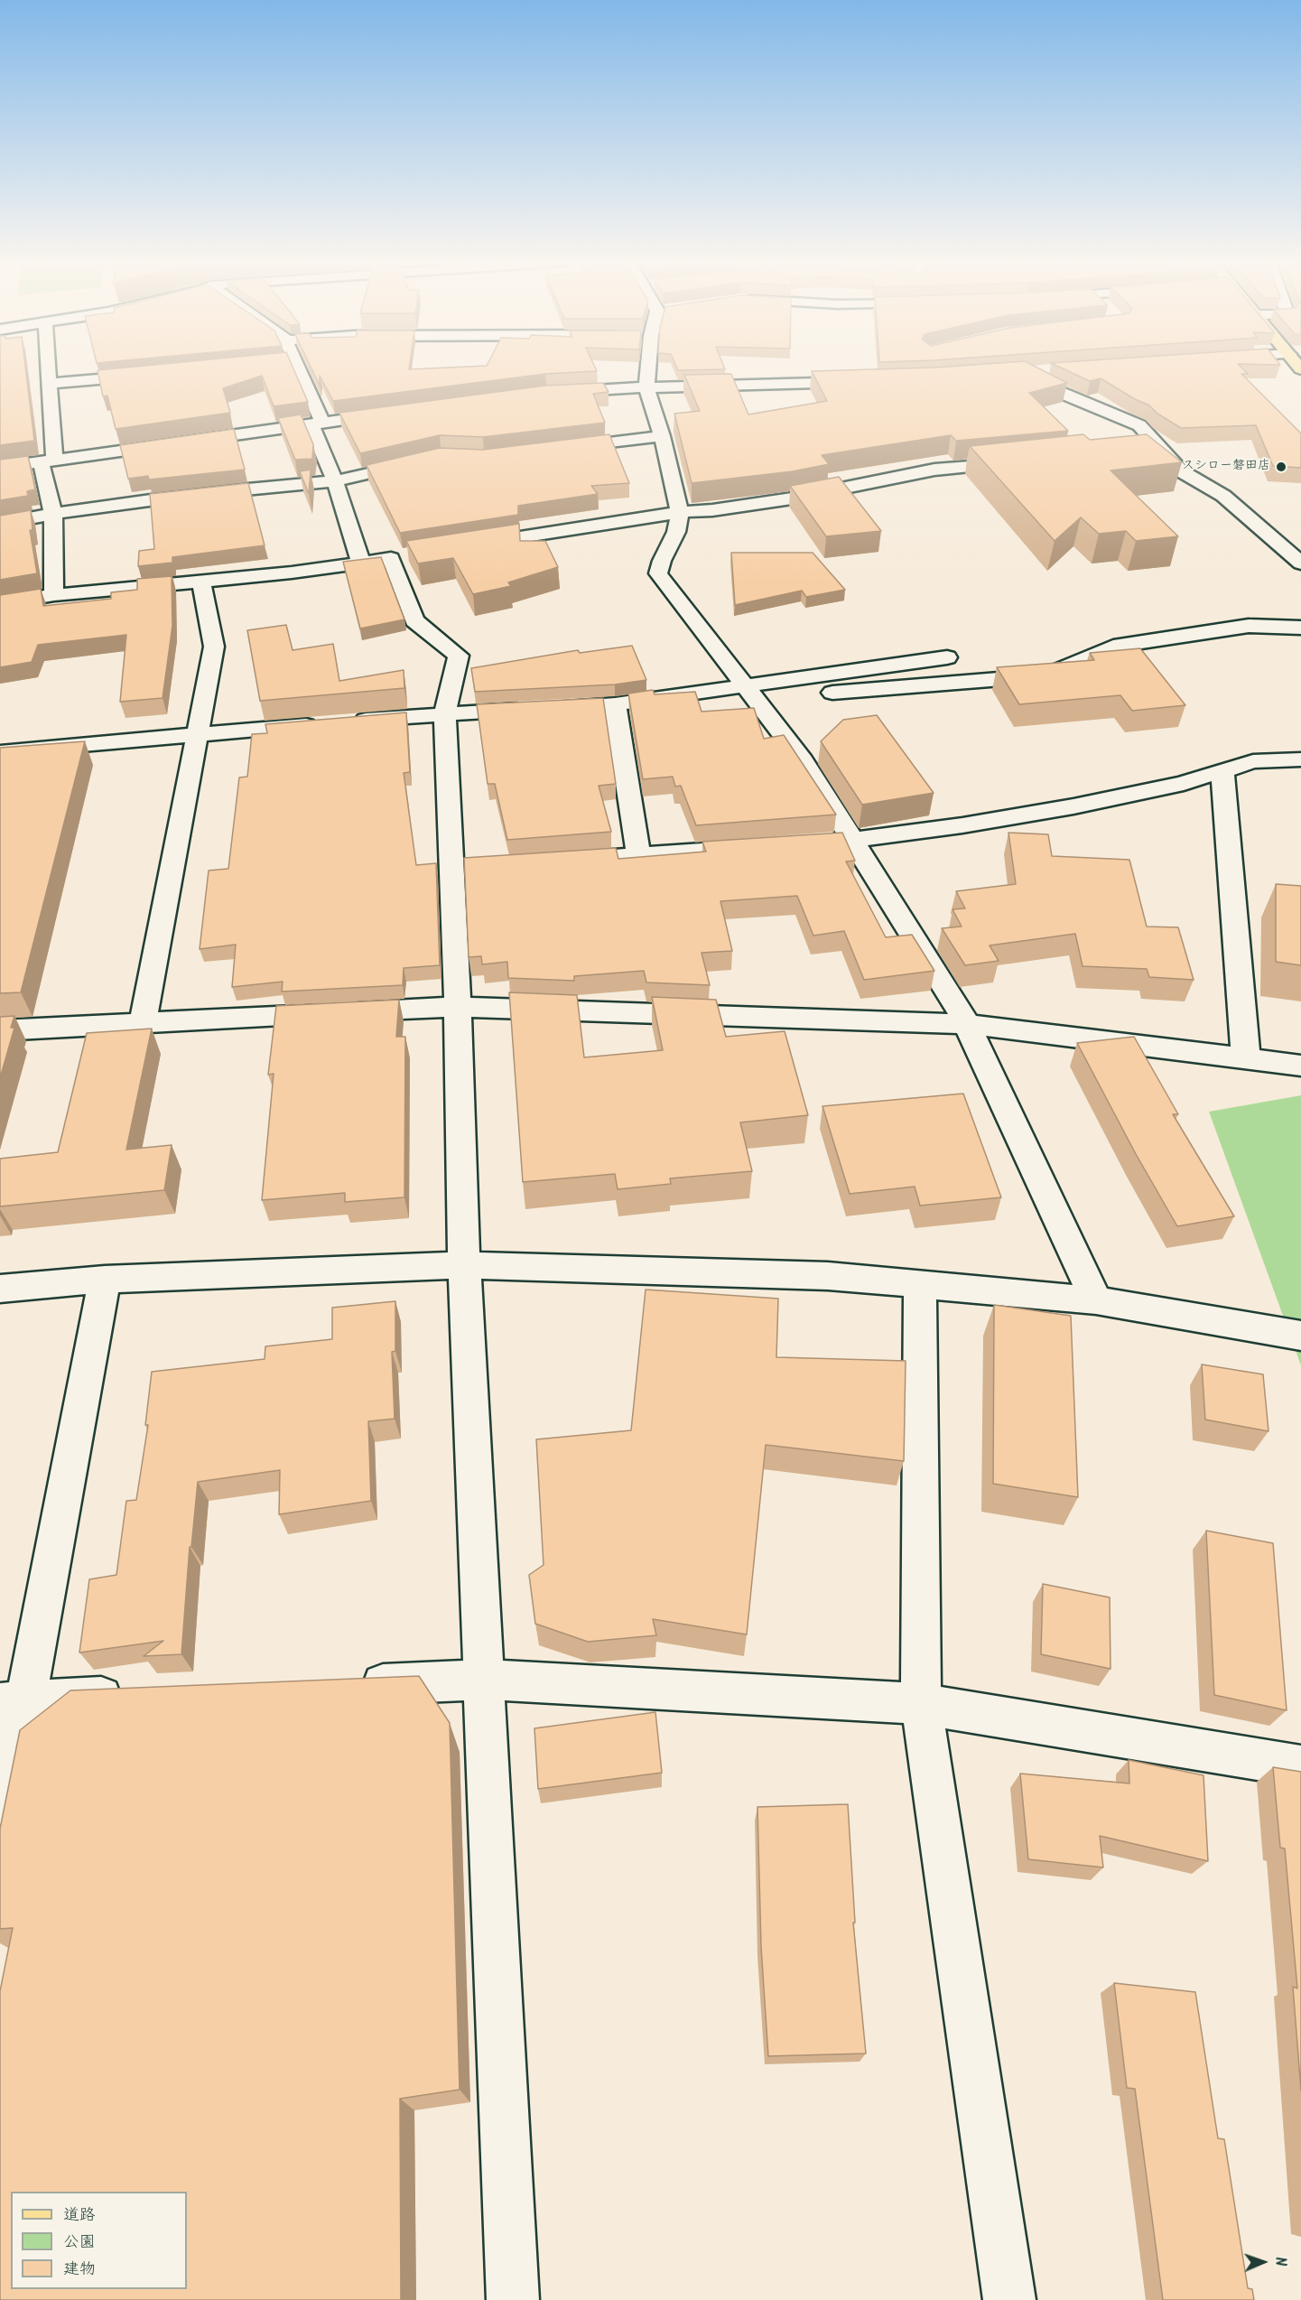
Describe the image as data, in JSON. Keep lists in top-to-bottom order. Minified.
{"places":["スシロー磐田店"],"legend":["道路","公園","建物"],"north":"right"}
